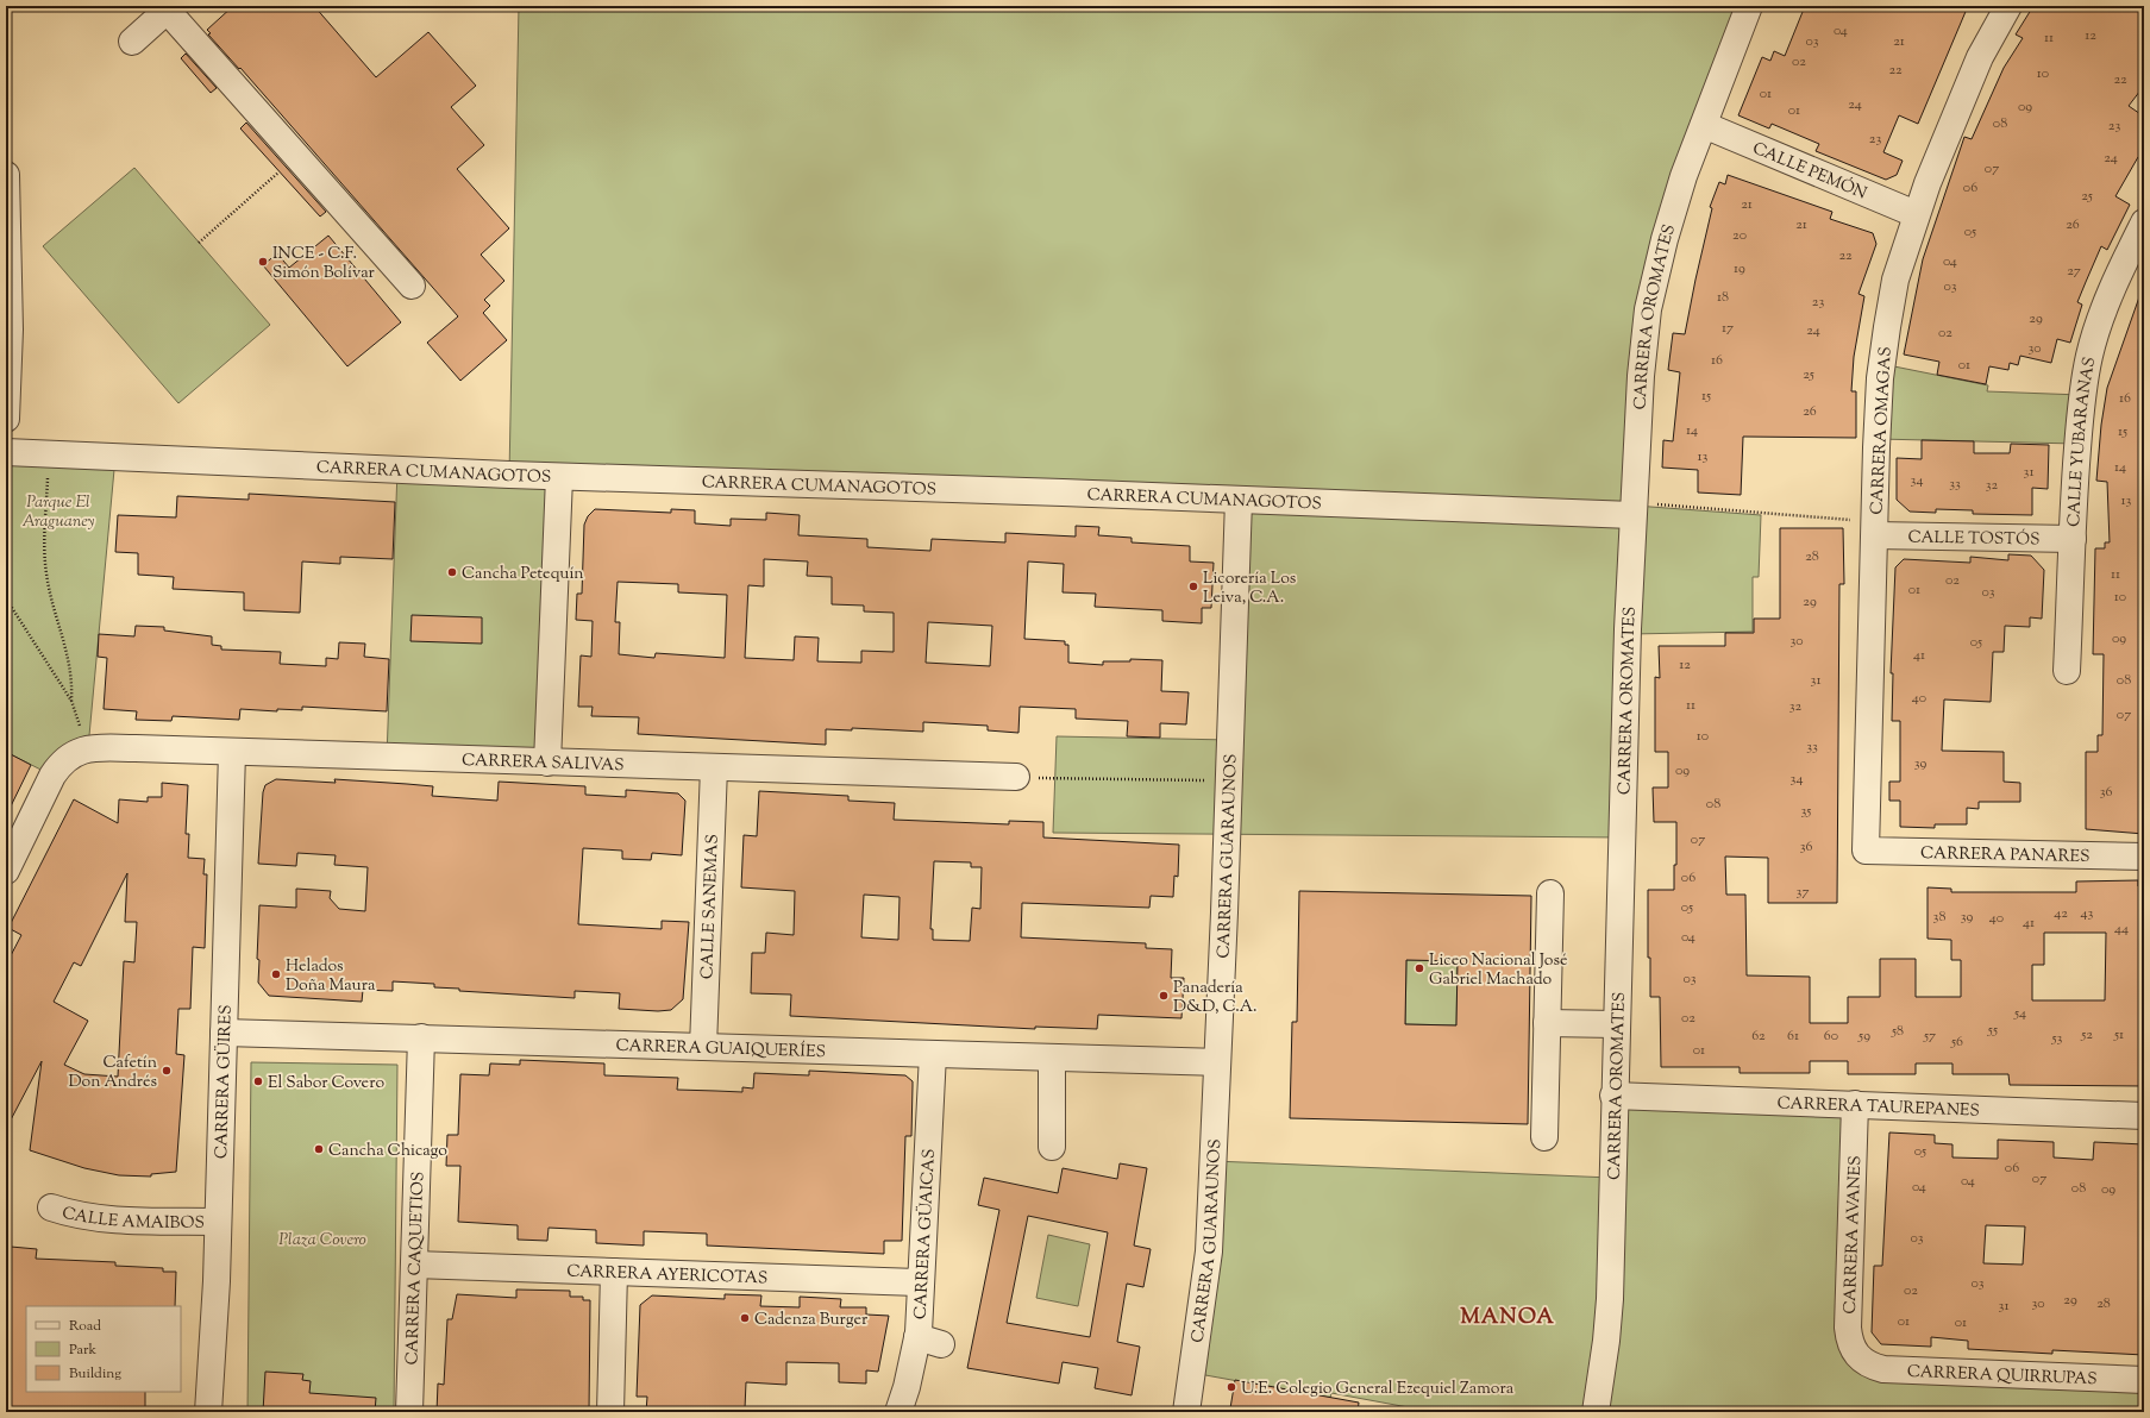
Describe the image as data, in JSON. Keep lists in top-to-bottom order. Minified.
{"streets":{"street":["CALLE PEMÓN","CARRERA OROMATES","CARRERA OMAGAS","CALLE YUBARANAS","CARRERA CUMANAGOTOS","CALLE TOSTÓS","CARRERA SALIVAS","CARRERA PANARES","CARRERA GUARAUNOS","CALLE SANEMAS","CARRERA GUAIQUERÍES","CARRERA GÜIRES","CARRERA TAUREPANES","CALLE AMAIBOS","CARRERA GÜAICAS","CARRERA AVANES","CARRERA CAQUETIOS","CARRERA AYERICOTAS","CARRERA QUIRRUPAS"]},"crossings":[["CALLE PEMÓN","CARRERA OROMATES"],["CALLE PEMÓN","CARRERA OMAGAS"],["CARRERA OROMATES","CARRERA CUMANAGOTOS"],["CARRERA OROMATES","CARRERA TAUREPANES"],["CARRERA OMAGAS","CALLE TOSTÓS"],["CARRERA OMAGAS","CARRERA PANARES"],["CALLE YUBARANAS","CALLE TOSTÓS"],["CARRERA CUMANAGOTOS","CARRERA GUARAUNOS"],["CARRERA SALIVAS","CALLE SANEMAS"],["CARRERA SALIVAS","CARRERA GÜIRES"],["CARRERA GUARAUNOS","CARRERA GUAIQUERÍES"],["CALLE SANEMAS","CARRERA GUAIQUERÍES"],["CARRERA GUAIQUERÍES","CARRERA GÜIRES"],["CARRERA GUAIQUERÍES","CARRERA GÜAICAS"],["CARRERA GUAIQUERÍES","CARRERA CAQUETIOS"],["CARRERA GÜIRES","CALLE AMAIBOS"],["CARRERA TAUREPANES","CARRERA AVANES"],["CARRERA GÜAICAS","CARRERA AYERICOTAS"],["CARRERA AVANES","CARRERA QUIRRUPAS"],["CARRERA CAQUETIOS","CARRERA AYERICOTAS"]],"districts":["MANOA"],"parks":["Parque El Araguaney","Plaza Covero"],"places":["INCE - C.F. Simón Bolívar","Cancha Petequín","Licorería Los Leiva, C.A.","Liceo Nacional José Gabriel Machado","Helados Doña Maura","Panadería D&D, C.A.","Cafetín Don Andrés","El Sabor Covero","Cancha Chicago","Cadenza Burger","U.E. Colegio General Ezequiel Zamora"],"house_numbers":["04","12","11","03","21","02","22","10","22","01","24","09","01","08","23","23","24","07","06","25","21","21","26","05","20","22","04","19","27","03","18","23","29","17","24","02","30","16","01","25","15","16","26","14","15","13","14","31","34","33","32","13","28","11","02","01","03","10","29","09","30","05","41","12","31","08","40","11","32","07","10","33","39","09","34","36","08","35","07","36","06","37","05","42","43","38","39","40","41","44","04","03","54","02","55","58","52","51","62","61","60","59","57","53","56","01","05","06","07","04","04","08","09","03","03","02","29","30","28","31","01","01"],"legend":["Road","Park","Building"]}
